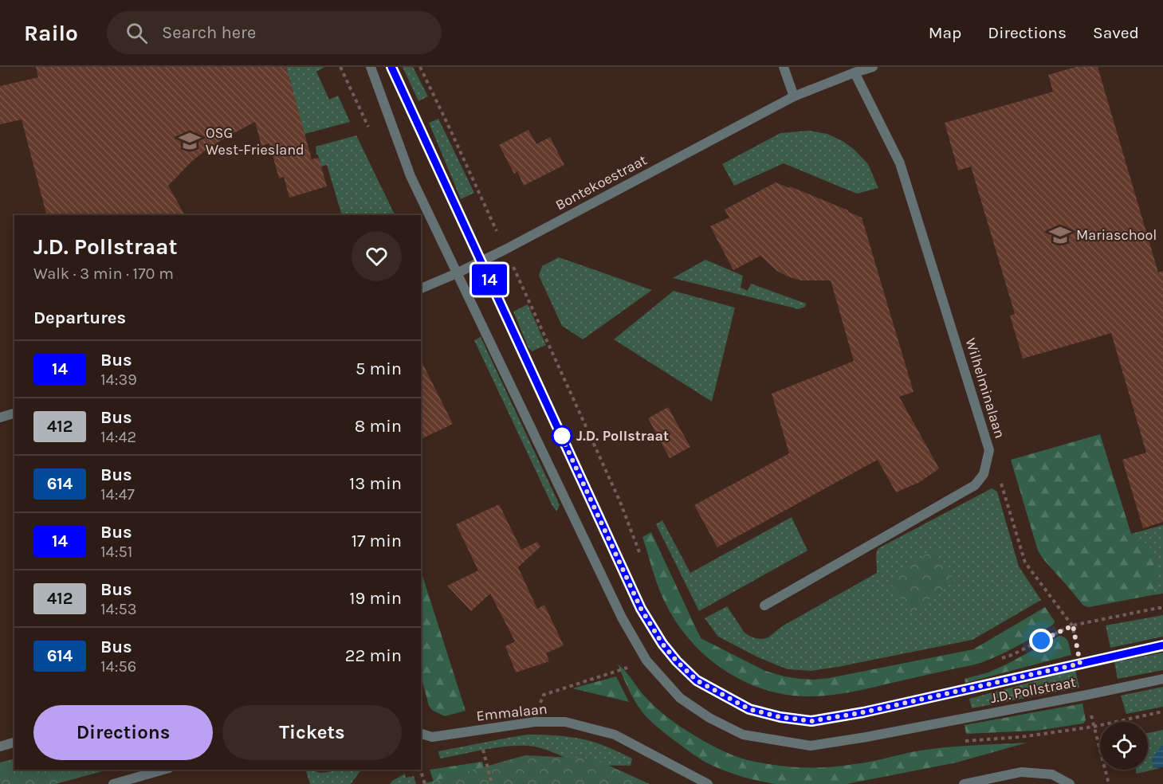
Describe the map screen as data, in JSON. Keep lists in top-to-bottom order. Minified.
{"streets":{"street":["Bontekoestraat","Wilhelminalaan","J.D. Pollstraat","Emmalaan"]},"crossings":[["Bontekoestraat","Wilhelminalaan"],["Bontekoestraat","J.D. Pollstraat"]],"places":{"school or university":["OSG West-Friesland","Mariaschool"],"other":["J.D. Pollstraat"]},"lines":["bus line 14"],"page":{"header":"Railo","search":"Search here","nav":["Map","Directions","Saved"],"on_map":"14","heading":[["J.D. Pollstraat","Walk · 3 min · 170 m"],"Departures"],"list":[{"mark":"14","name":"Bus","note":"14:39","value":"5 min"},{"mark":"412","name":"Bus","note":"14:42","value":"8 min"},{"mark":"614","name":"Bus","note":"14:47","value":"13 min"},{"mark":"14","name":"Bus","note":"14:51","value":"17 min"},{"mark":"412","name":"Bus","note":"14:53","value":"19 min"},{"mark":"614","name":"Bus","note":"14:56","value":"22 min"}],"buttons":["Directions","Tickets"]}}
